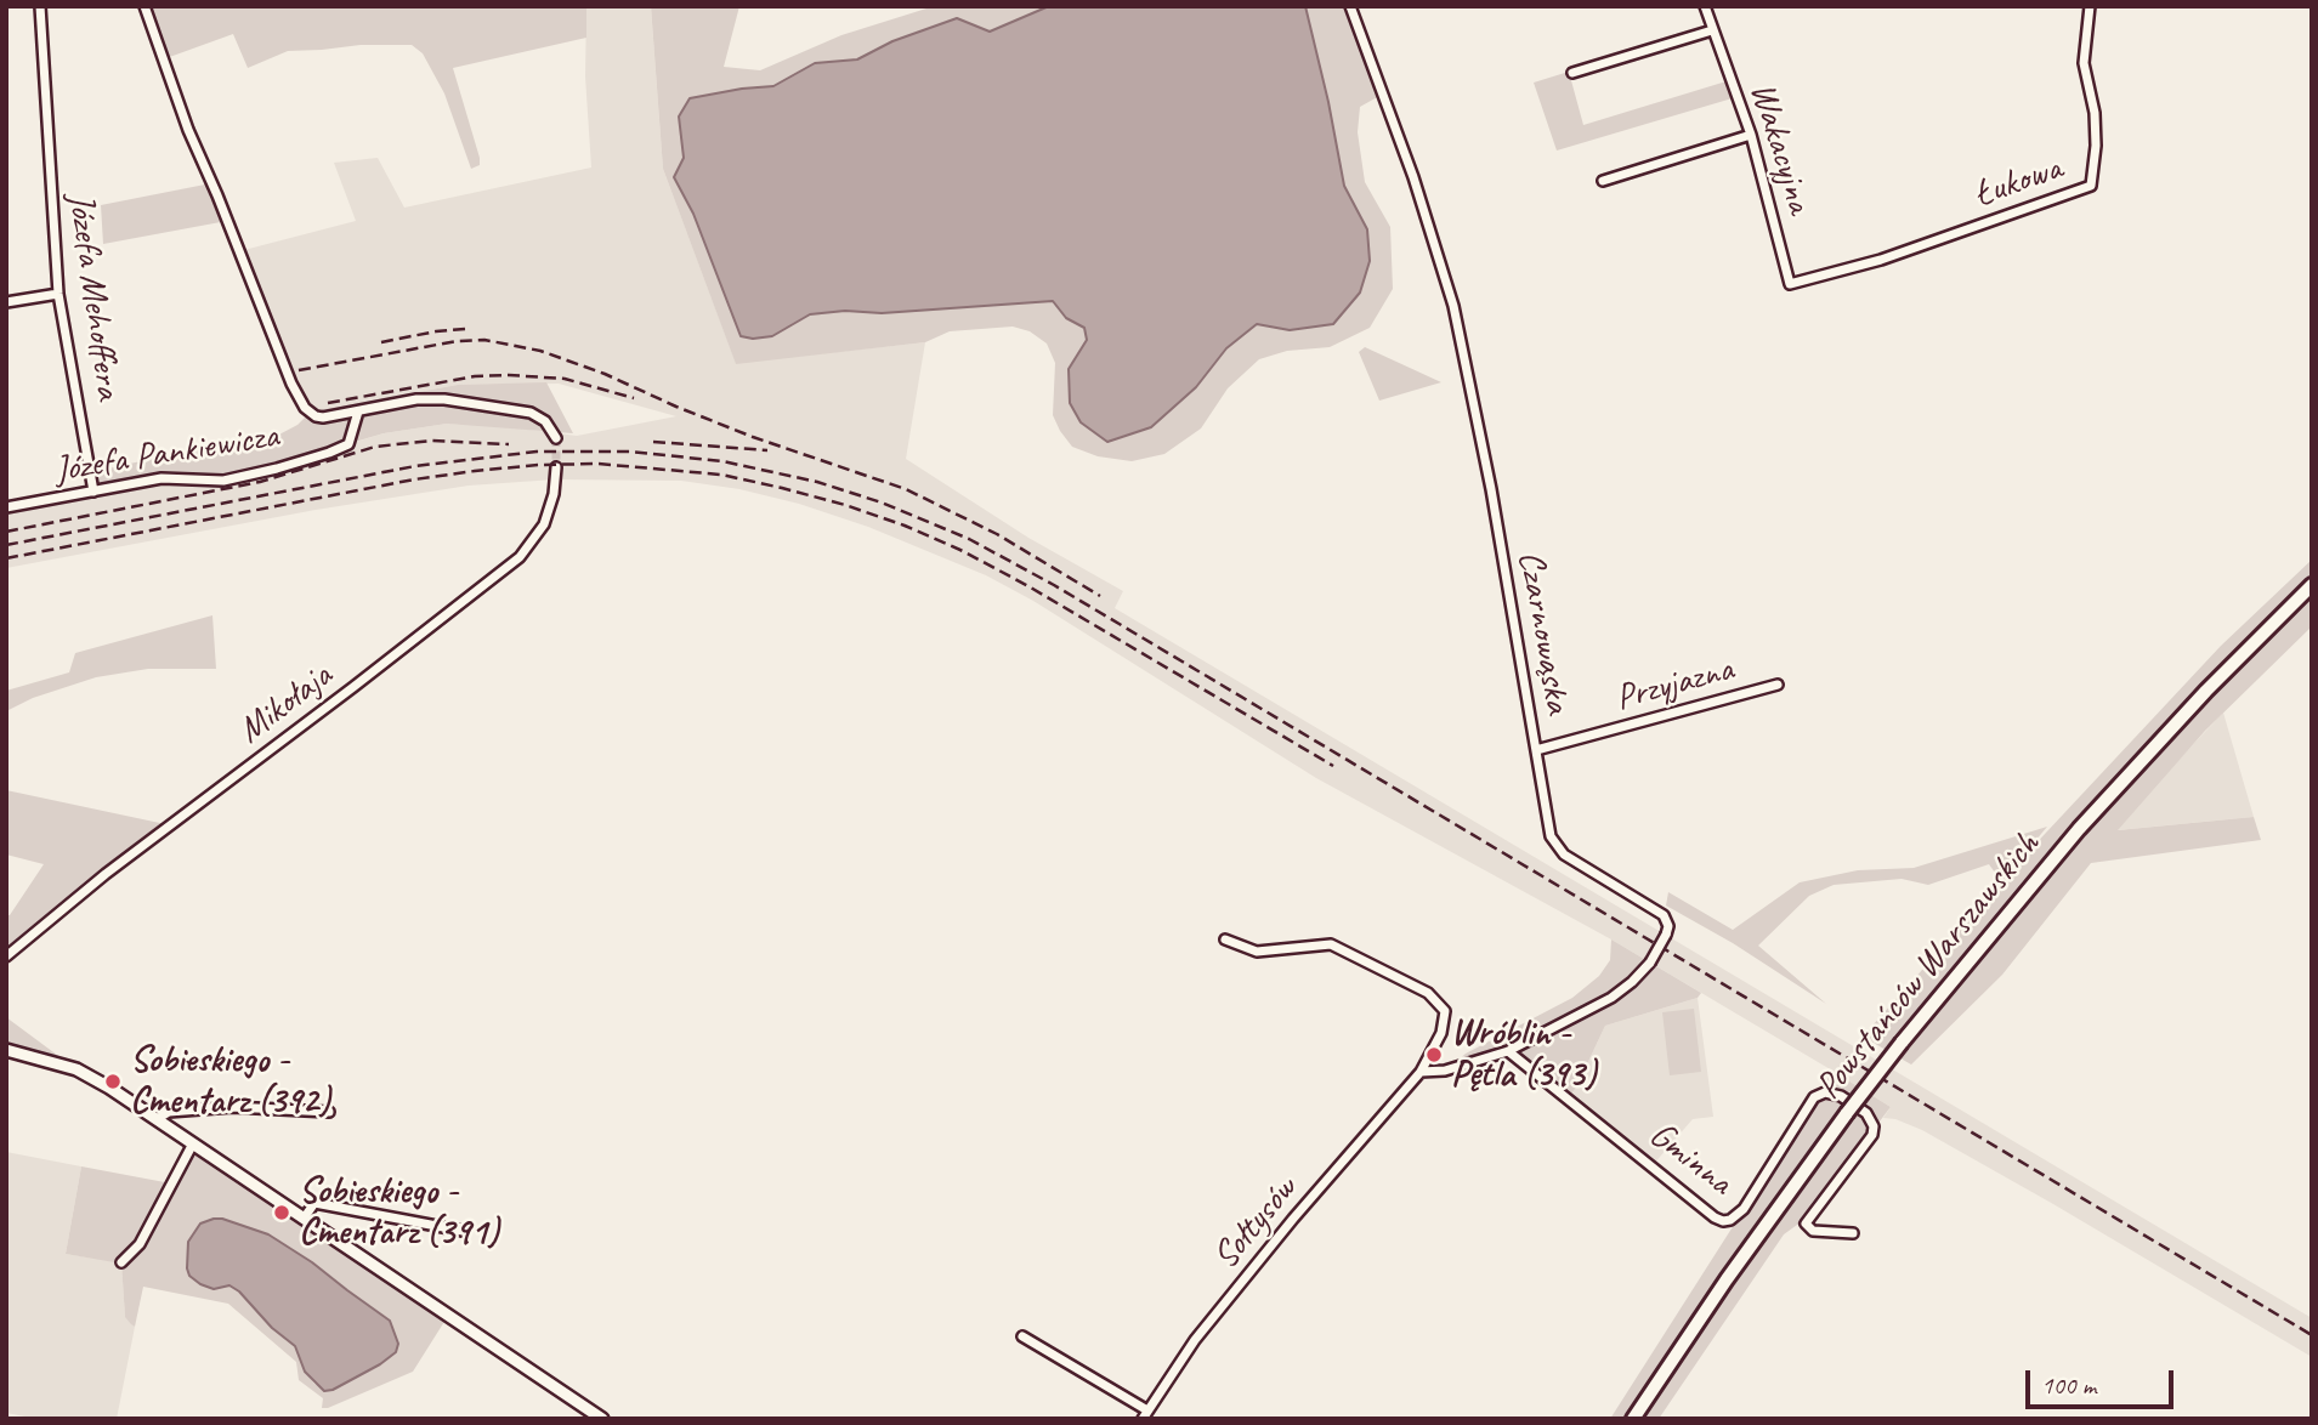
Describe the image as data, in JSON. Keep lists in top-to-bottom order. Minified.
{"streets":{"main road":["Powstańców Warszawskich"],"street":["Wakacyjna","Łukowa","Józefa Mehoffera","Józefa Pankiewicza","Czarnowąska","Przyjazna","Mikołaja","Gminna","Sołtysów"]},"crossings":[["Wakacyjna","Łukowa"],["Józefa Mehoffera","Józefa Pankiewicza"],["Czarnowąska","Przyjazna"],["Czarnowąska","Gminna"],["Czarnowąska","Sołtysów"]],"places":["Wróblin - Pętla (393)","Sobieskiego - Cmentarz (392)","Sobieskiego - Cmentarz (391)"],"scale_bar":"100 m"}
